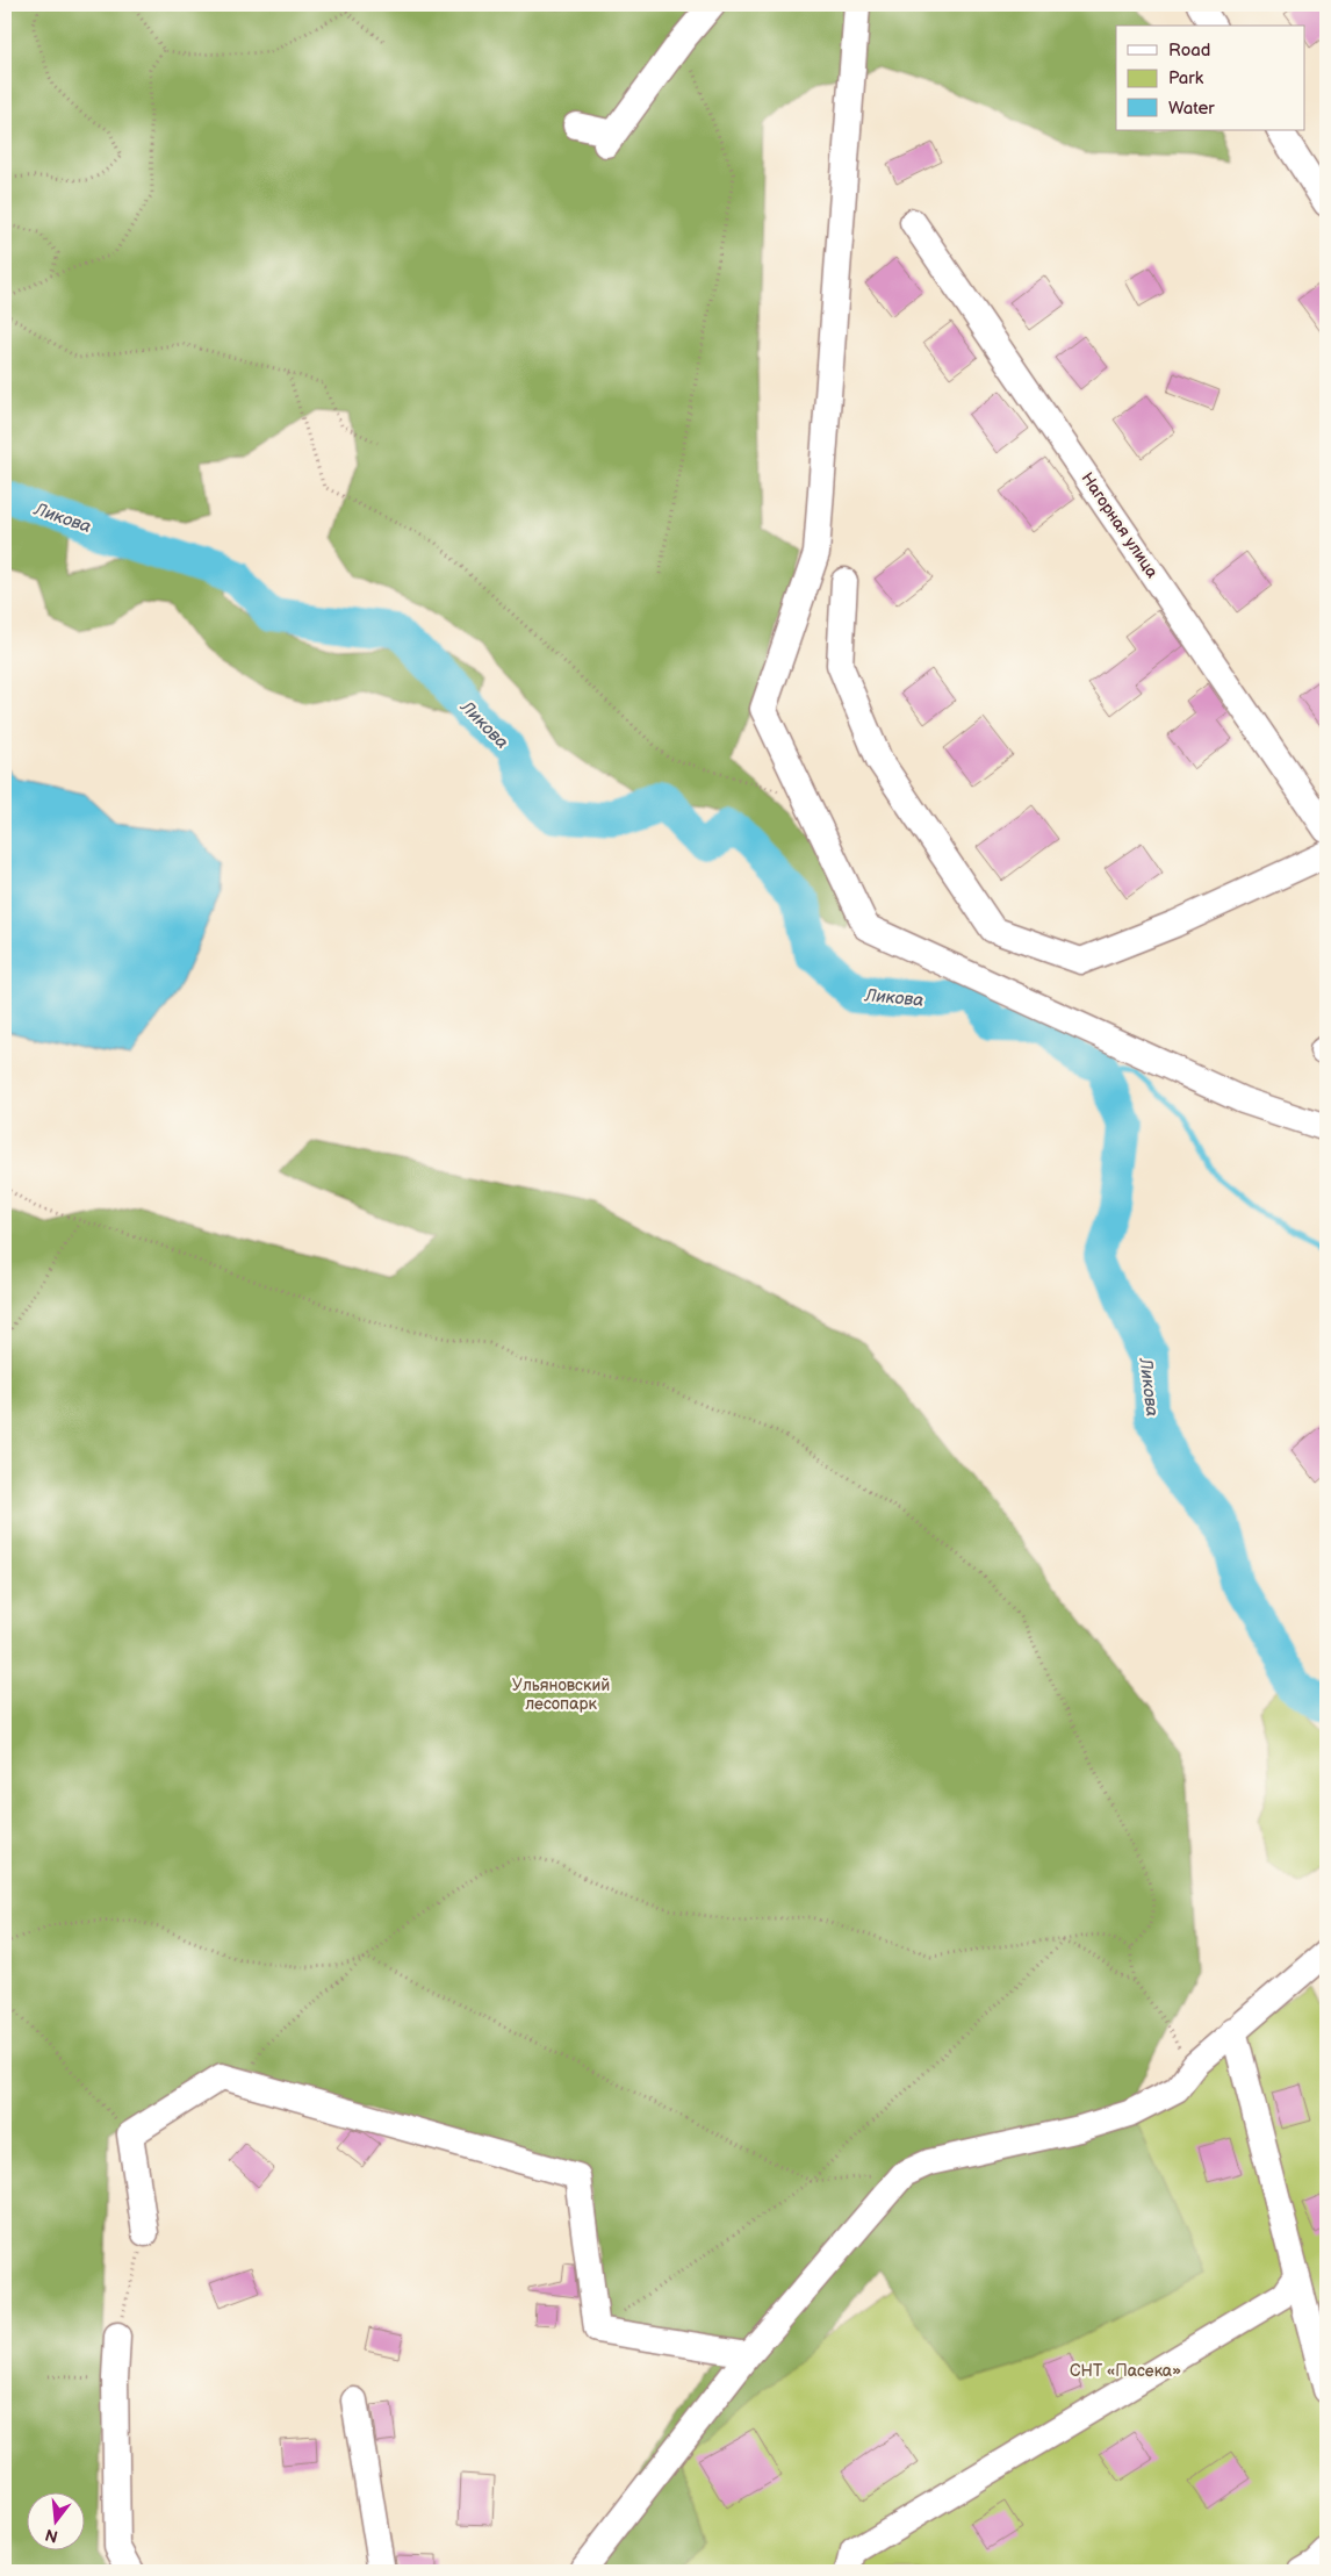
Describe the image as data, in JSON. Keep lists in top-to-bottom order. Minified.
{"streets":{"street":["Нагорная улица"]},"water":["Ликова"],"parks":["Ульяновский лесопарк","СНТ «Пасека»"],"legend":["Road","Park","Water"],"north":"bottom"}
